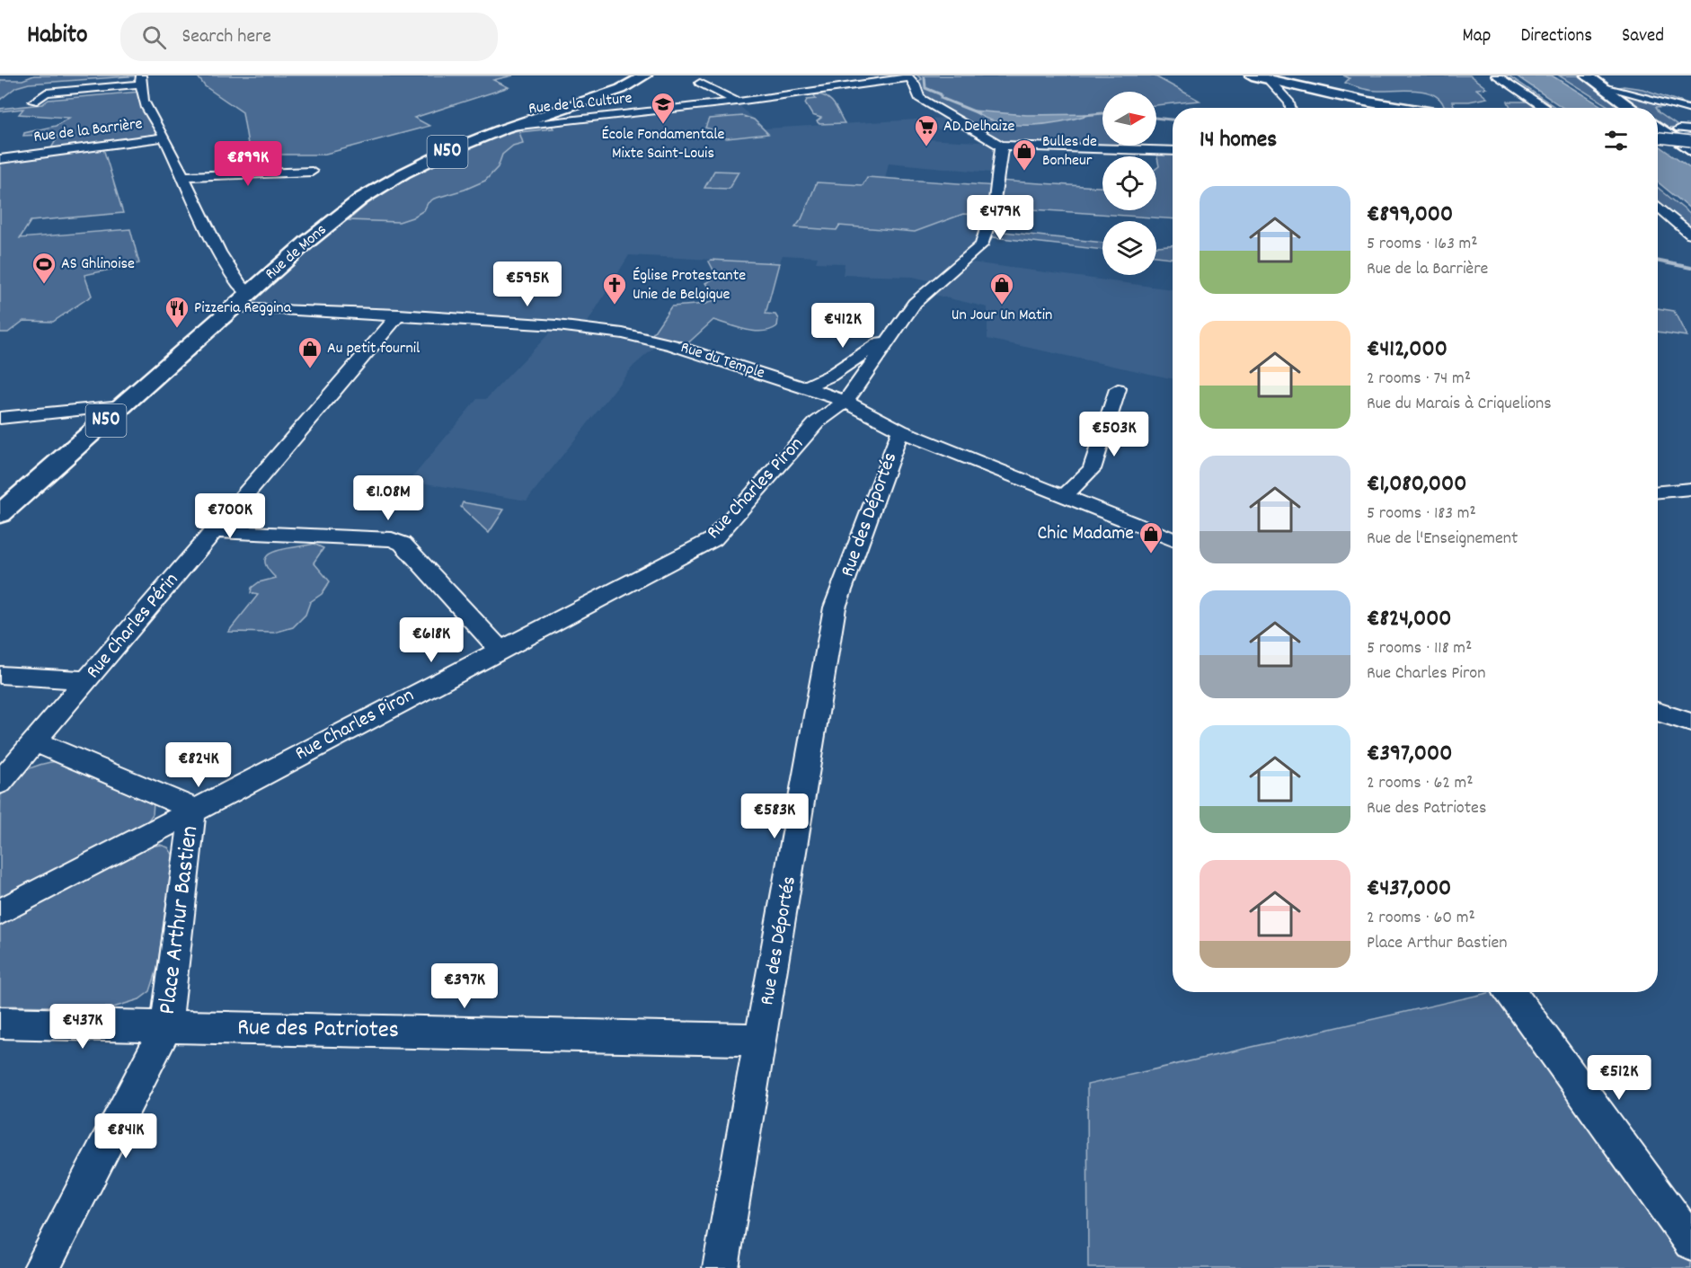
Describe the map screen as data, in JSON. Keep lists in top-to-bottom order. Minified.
{"streets":{"main road":["N50","Rue de Mons"],"street":["Rue de la Culture","Rue de la Barrière","Rue du Temple","Rue Charles Piron","Rue des Déportés","Rue Charles Périn","Place Arthur Bastien","Rue des Patriotes"]},"crossings":[["Rue de la Culture","Rue de Mons"],["Rue de la Barrière","Rue de Mons"],["Rue de Mons","Rue du Temple"],["Rue du Temple","Rue Charles Piron"],["Rue du Temple","Rue des Déportés"],["Rue du Temple","Rue Charles Périn"],["Rue Charles Piron","Place Arthur Bastien"],["Rue des Déportés","Rue des Patriotes"],["Rue Charles Périn","Place Arthur Bastien"],["Place Arthur Bastien","Rue des Patriotes"]],"places":{"school or university":["École Fondamentale Mixte Saint-Louis"],"supermarket":["AD Delhaize"],"shop":["Bulles de Bonheur","Un Jour Un Matin","Au petit fournil","Chic Madame"],"sports":["AS Ghlinoise"],"church":["Église Protestante Unie de Belgique"],"restaurant":["Pizzeria Reggina"]},"north":"right","page":{"header":"Habito","search":"Search here","nav":["Map","Directions","Saved"],"heading":"14 homes","price":["€899K","€479K","€595K","€412K","€503K","€1.08M","€700K","€618K","€824K","€583K","€397K","€437K","€512K","€841K"],"list":[{"name":"€899,000","note":"5 rooms · 163 m² · Rue de la Barrière"},{"name":"€412,000","note":"2 rooms · 74 m² · Rue du Marais à Criquelions"},{"name":"€1,080,000","note":"5 rooms · 183 m² · Rue de l'Enseignement"},{"name":"€824,000","note":"5 rooms · 118 m² · Rue Charles Piron"},{"name":"€397,000","note":"2 rooms · 62 m² · Rue des Patriotes"},{"name":"€437,000","note":"2 rooms · 60 m² · Place Arthur Bastien"}]}}
